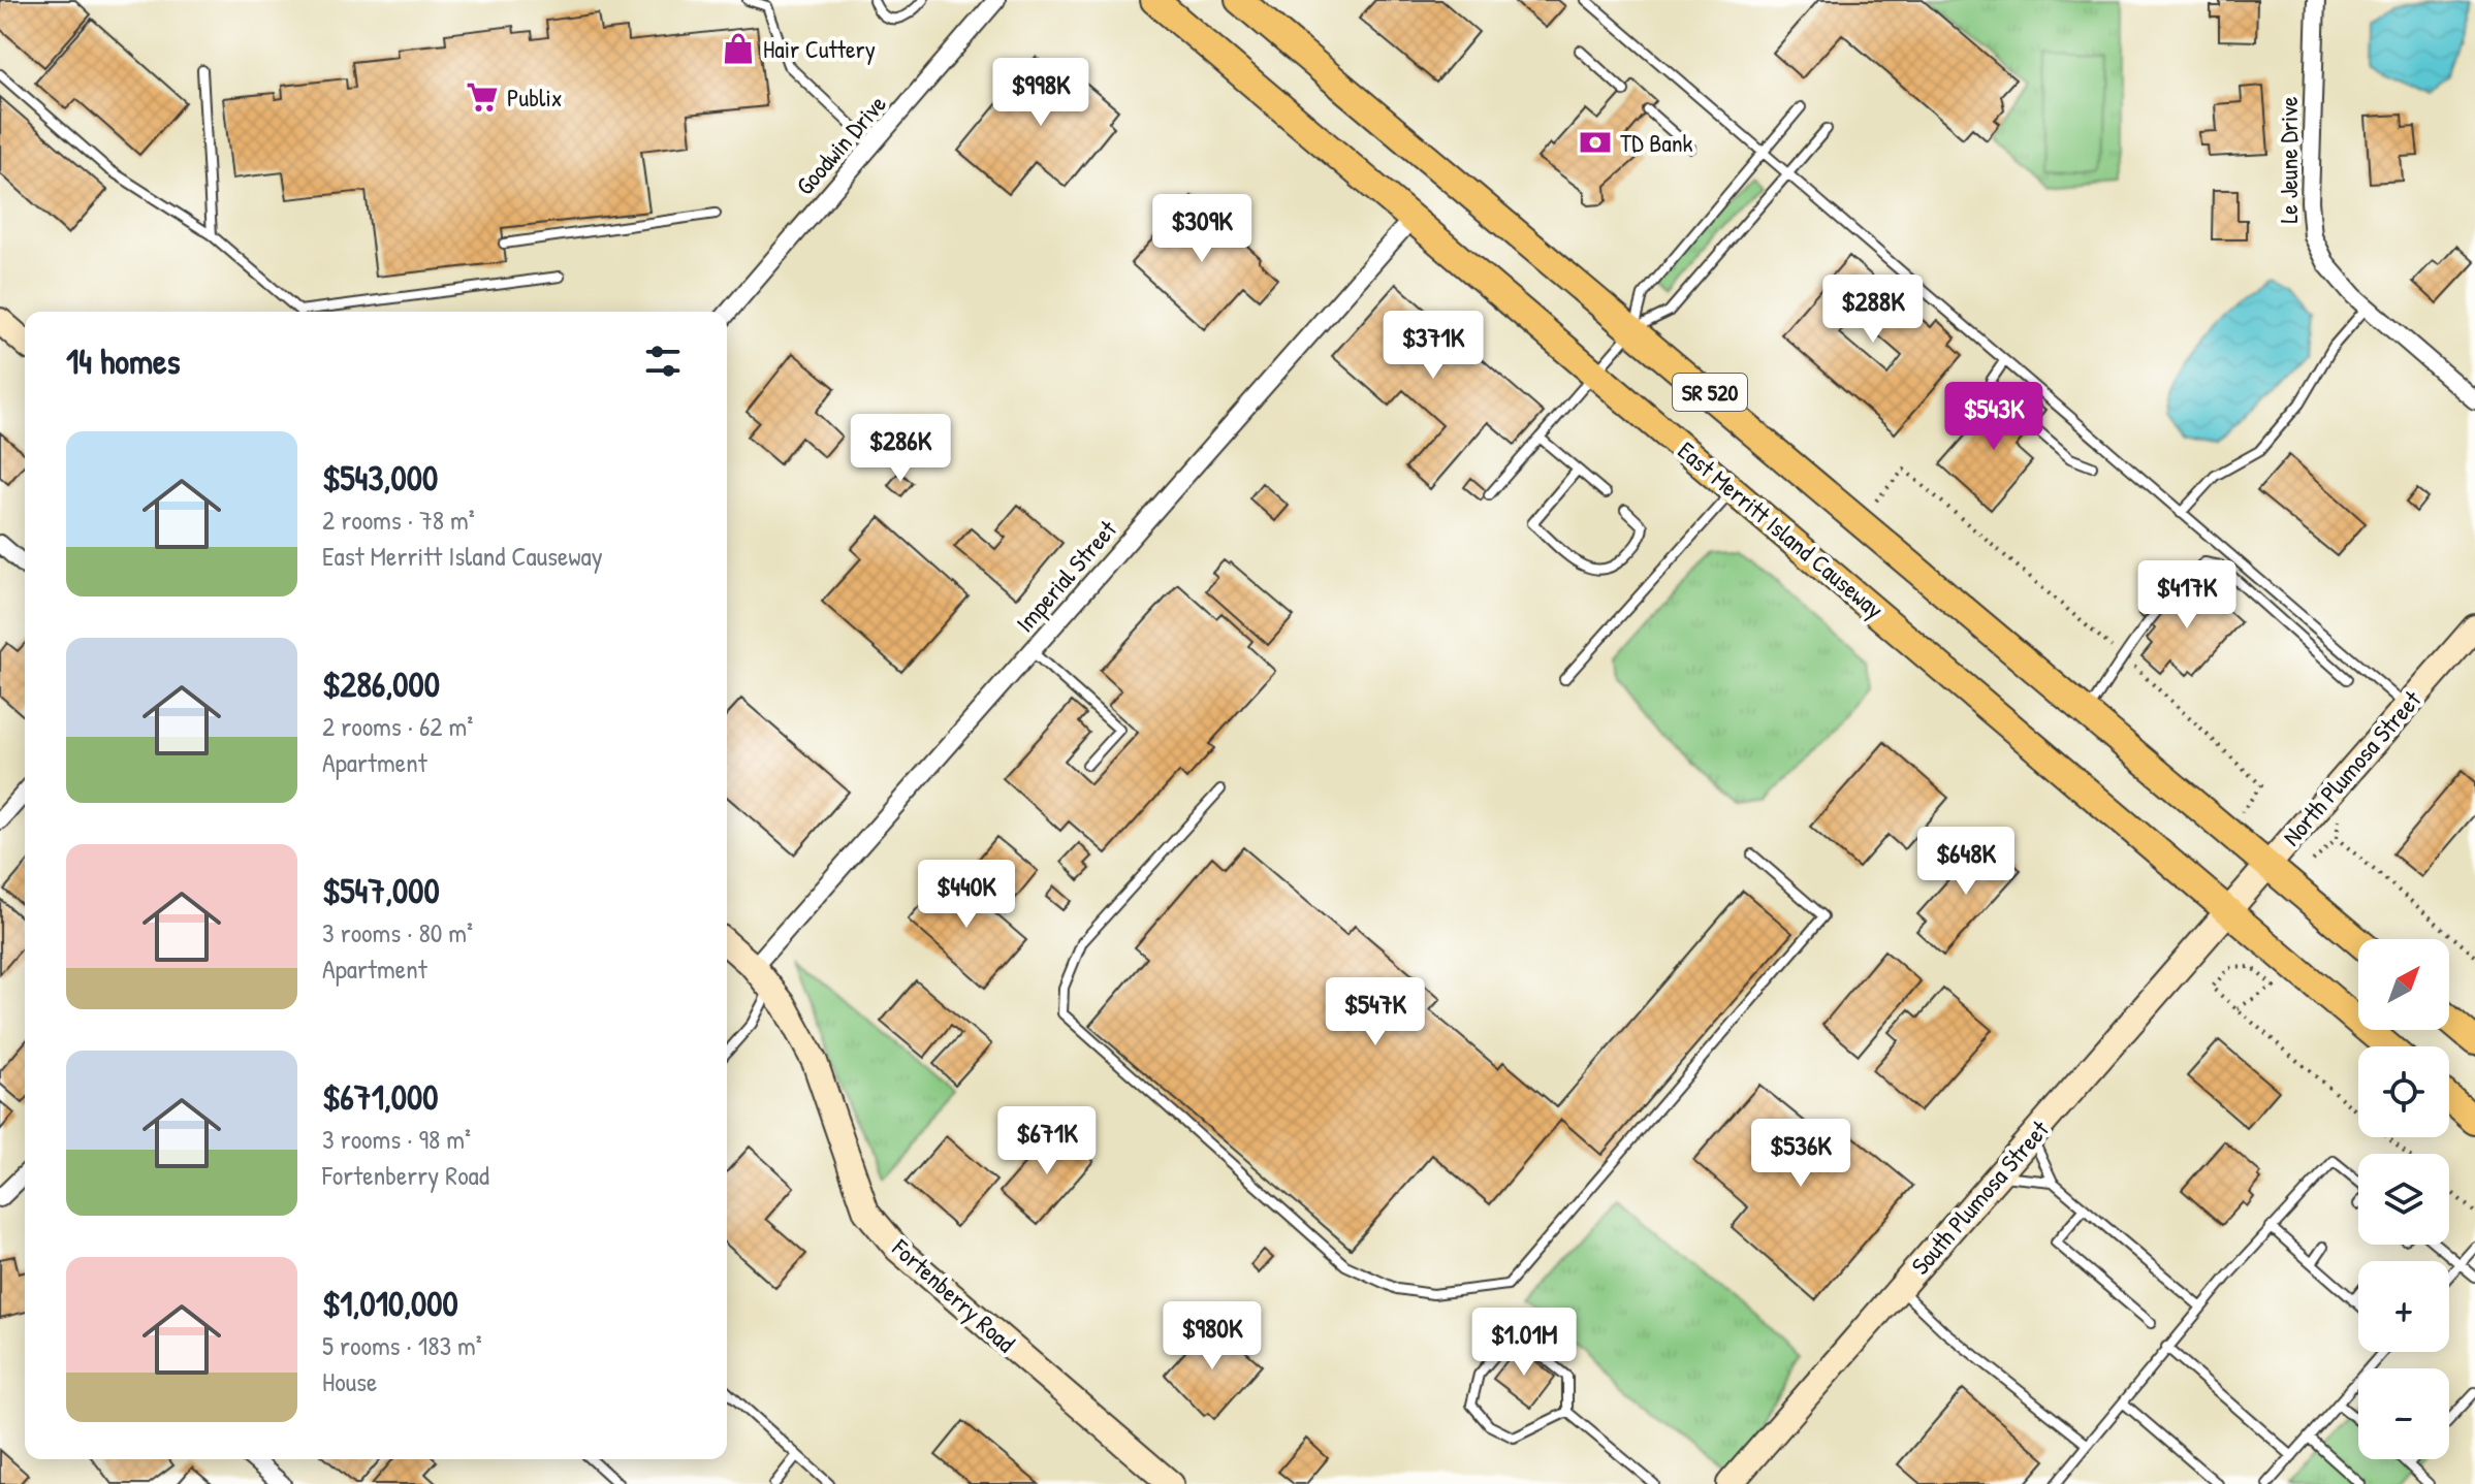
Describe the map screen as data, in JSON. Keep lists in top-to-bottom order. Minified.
{"streets":{"main road":["SR 520","East Merritt Island Causeway"],"street":["Goodwin Drive","Le Jeune Drive","Imperial Street","North Plumosa Street","South Plumosa Street","Fortenberry Road"]},"crossings":[["SR 520","North Plumosa Street"],["East Merritt Island Causeway","Imperial Street"],["East Merritt Island Causeway","North Plumosa Street"],["East Merritt Island Causeway","South Plumosa Street"],["Imperial Street","Fortenberry Road"],["North Plumosa Street","South Plumosa Street"]],"places":{"shop":["Hair Cuttery"],"supermarket":["Publix"],"bank":["TD Bank"]},"north":"top right","page":{"price":["$998K","$309K","$288K","$371K","$543K","$286K","$417K","$648K","$440K","$547K","$671K","$536K","$980K","$1.01M"],"heading":"14 homes","list":[{"name":"$543,000","note":"2 rooms · 78 m² · East Merritt Island Causeway"},{"name":"$286,000","note":"2 rooms · 62 m² · Apartment"},{"name":"$547,000","note":"3 rooms · 80 m² · Apartment"},{"name":"$671,000","note":"3 rooms · 98 m² · Fortenberry Road"},{"name":"$1,010,000","note":"5 rooms · 183 m² · House"}],"map_buttons":["+","−"]}}
